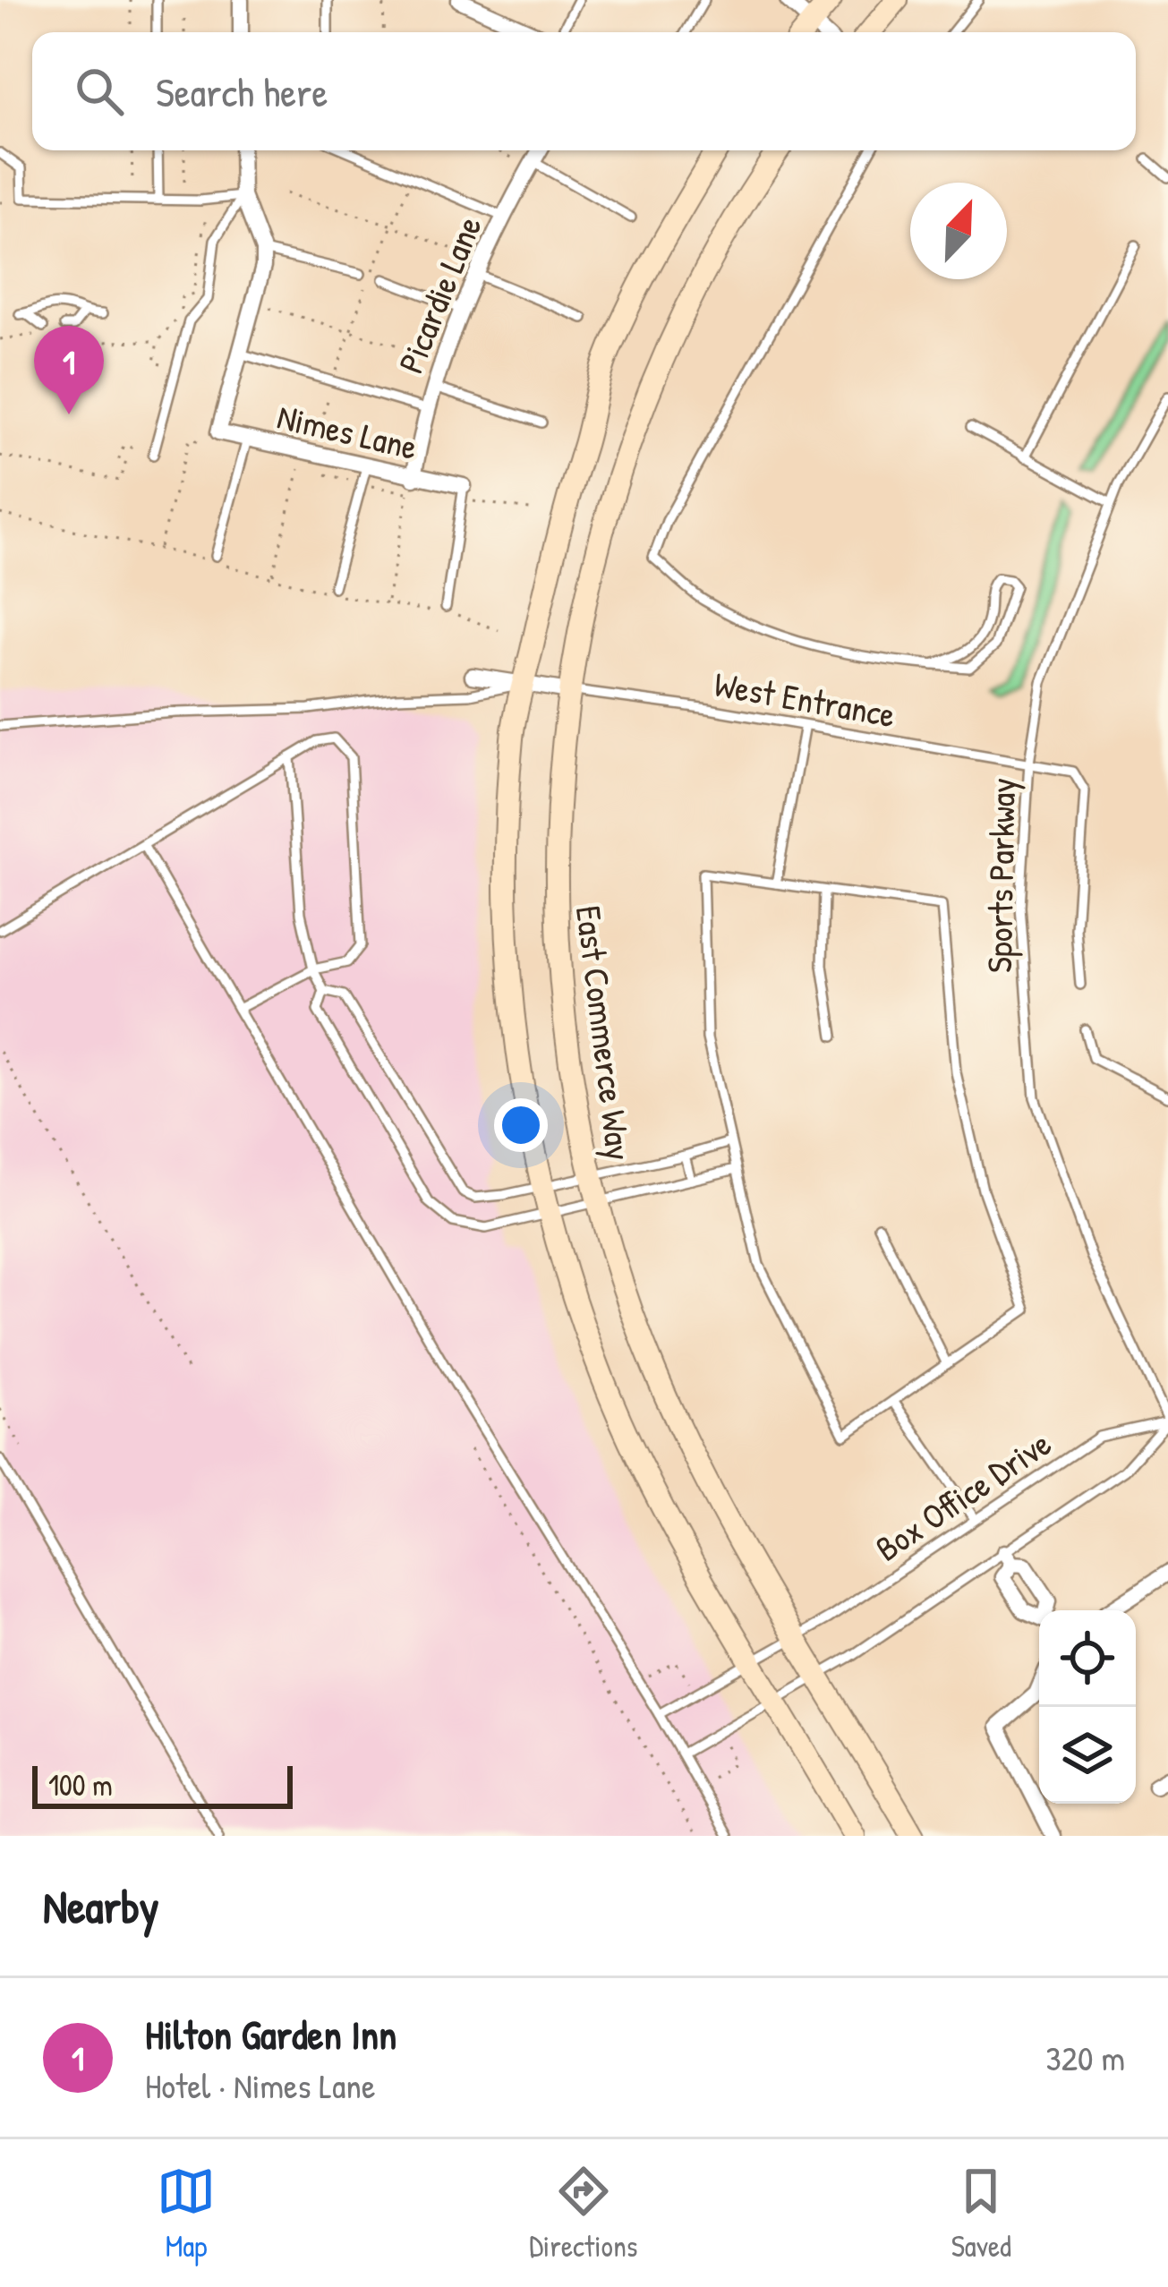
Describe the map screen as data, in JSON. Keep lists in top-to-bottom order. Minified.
{"streets":{"main road":["East Commerce Way"],"street":["Picardie Lane","Nimes Lane"],"lane":["West Entrance","Sports Parkway","Box Office Drive"]},"crossings":[["Picardie Lane","Nimes Lane"],["West Entrance","Sports Parkway"],["West Entrance","East Commerce Way"],["Sports Parkway","Box Office Drive"],["East Commerce Way","Box Office Drive"]],"scale_bar":"100 m","north":"top right","page":{"search":"Search here","pins":"1","scale":"100 m","heading":"Nearby","list":[{"mark":"1","name":"Hilton Garden Inn","note":"Hotel · Nimes Lane","value":"320 m"}],"nav":["Map","Directions","Saved"]}}
